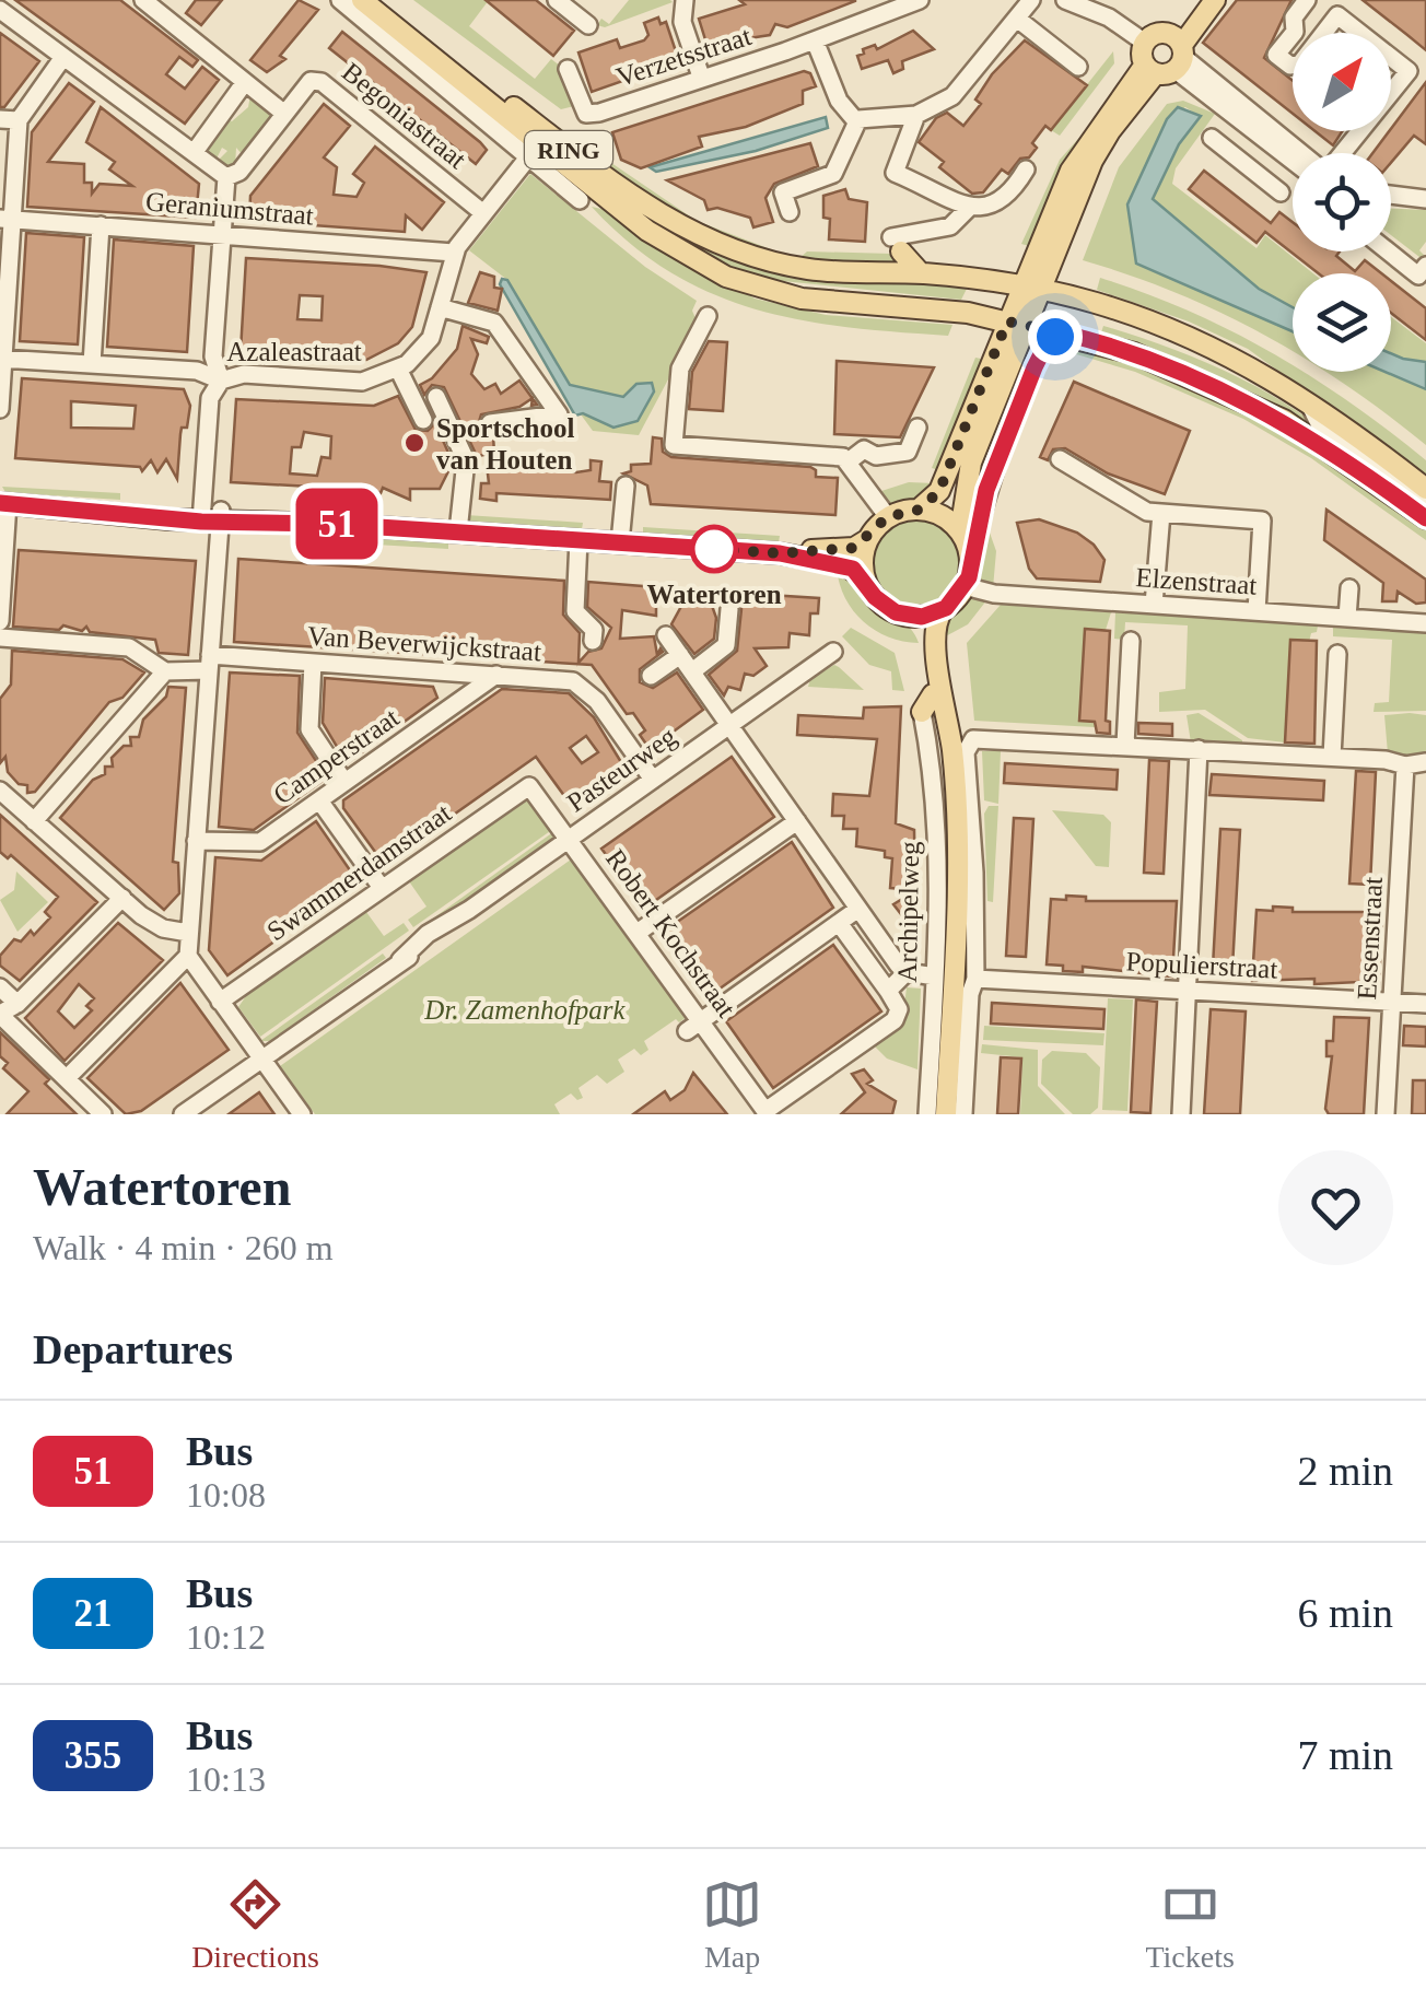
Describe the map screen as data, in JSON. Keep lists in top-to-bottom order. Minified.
{"streets":{"main road":["RING","Archipelweg"],"street":["Verzetsstraat","Begoniastraat","Geraniumstraat","Azaleastraat","Elzenstraat","Van Beverwijckstraat","Camperstraat","Pasteurweg","Swammerdamstraat","Robert Kochstraat","Essenstraat","Populierstraat"]},"crossings":[["Begoniastraat","Azaleastraat"],["Geraniumstraat","Azaleastraat"],["Elzenstraat","Archipelweg"],["Van Beverwijckstraat","Camperstraat"],["Van Beverwijckstraat","Pasteurweg"],["Pasteurweg","Robert Kochstraat"],["Swammerdamstraat","Robert Kochstraat"],["Archipelweg","Populierstraat"],["Essenstraat","Populierstraat"]],"parks":["Dr. Zamenhofpark"],"places":["Sportschool van Houten","Watertoren"],"lines":["bus line 51"],"north":"top right","page":{"on_map":"51","heading":[["Watertoren","Walk · 4 min · 260 m"],"Departures"],"list":[{"mark":"51","name":"Bus","note":"10:08","value":"2 min"},{"mark":"21","name":"Bus","note":"10:12","value":"6 min"},{"mark":"355","name":"Bus","note":"10:13","value":"7 min"}],"tabs":["Directions","Map","Tickets"]}}
